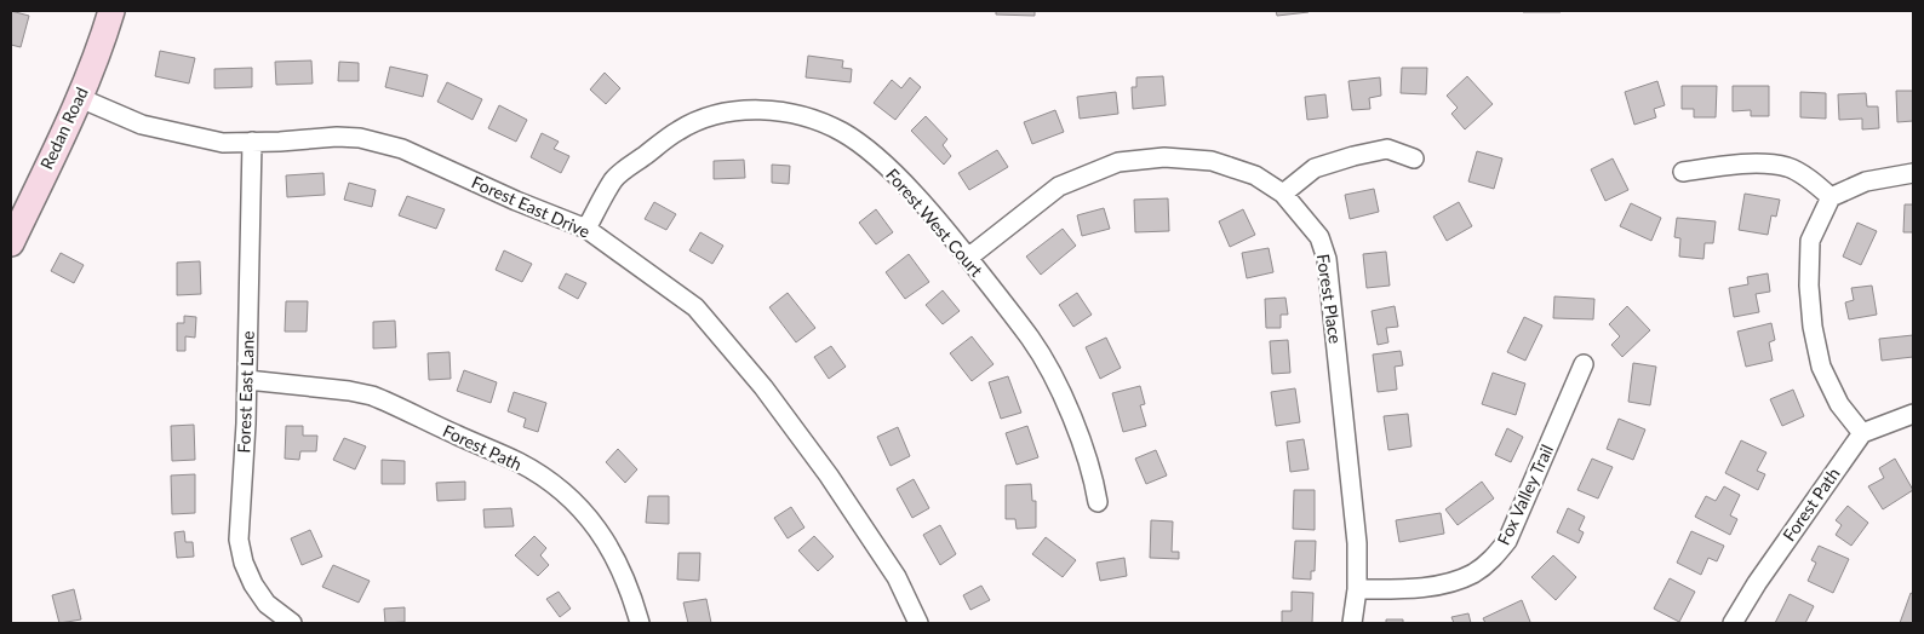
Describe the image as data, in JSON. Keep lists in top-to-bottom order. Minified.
{"streets":{"main road":["Redan Road"],"street":["Forest East Drive","Forest West Court","Forest Place","Forest East Lane","Forest Path","Fox Valley Trail"]},"crossings":[["Redan Road","Forest East Drive"],["Forest East Drive","Forest West Court"],["Forest East Drive","Forest East Lane"],["Forest West Court","Forest Place"],["Forest Place","Fox Valley Trail"],["Forest East Lane","Forest Path"]]}
